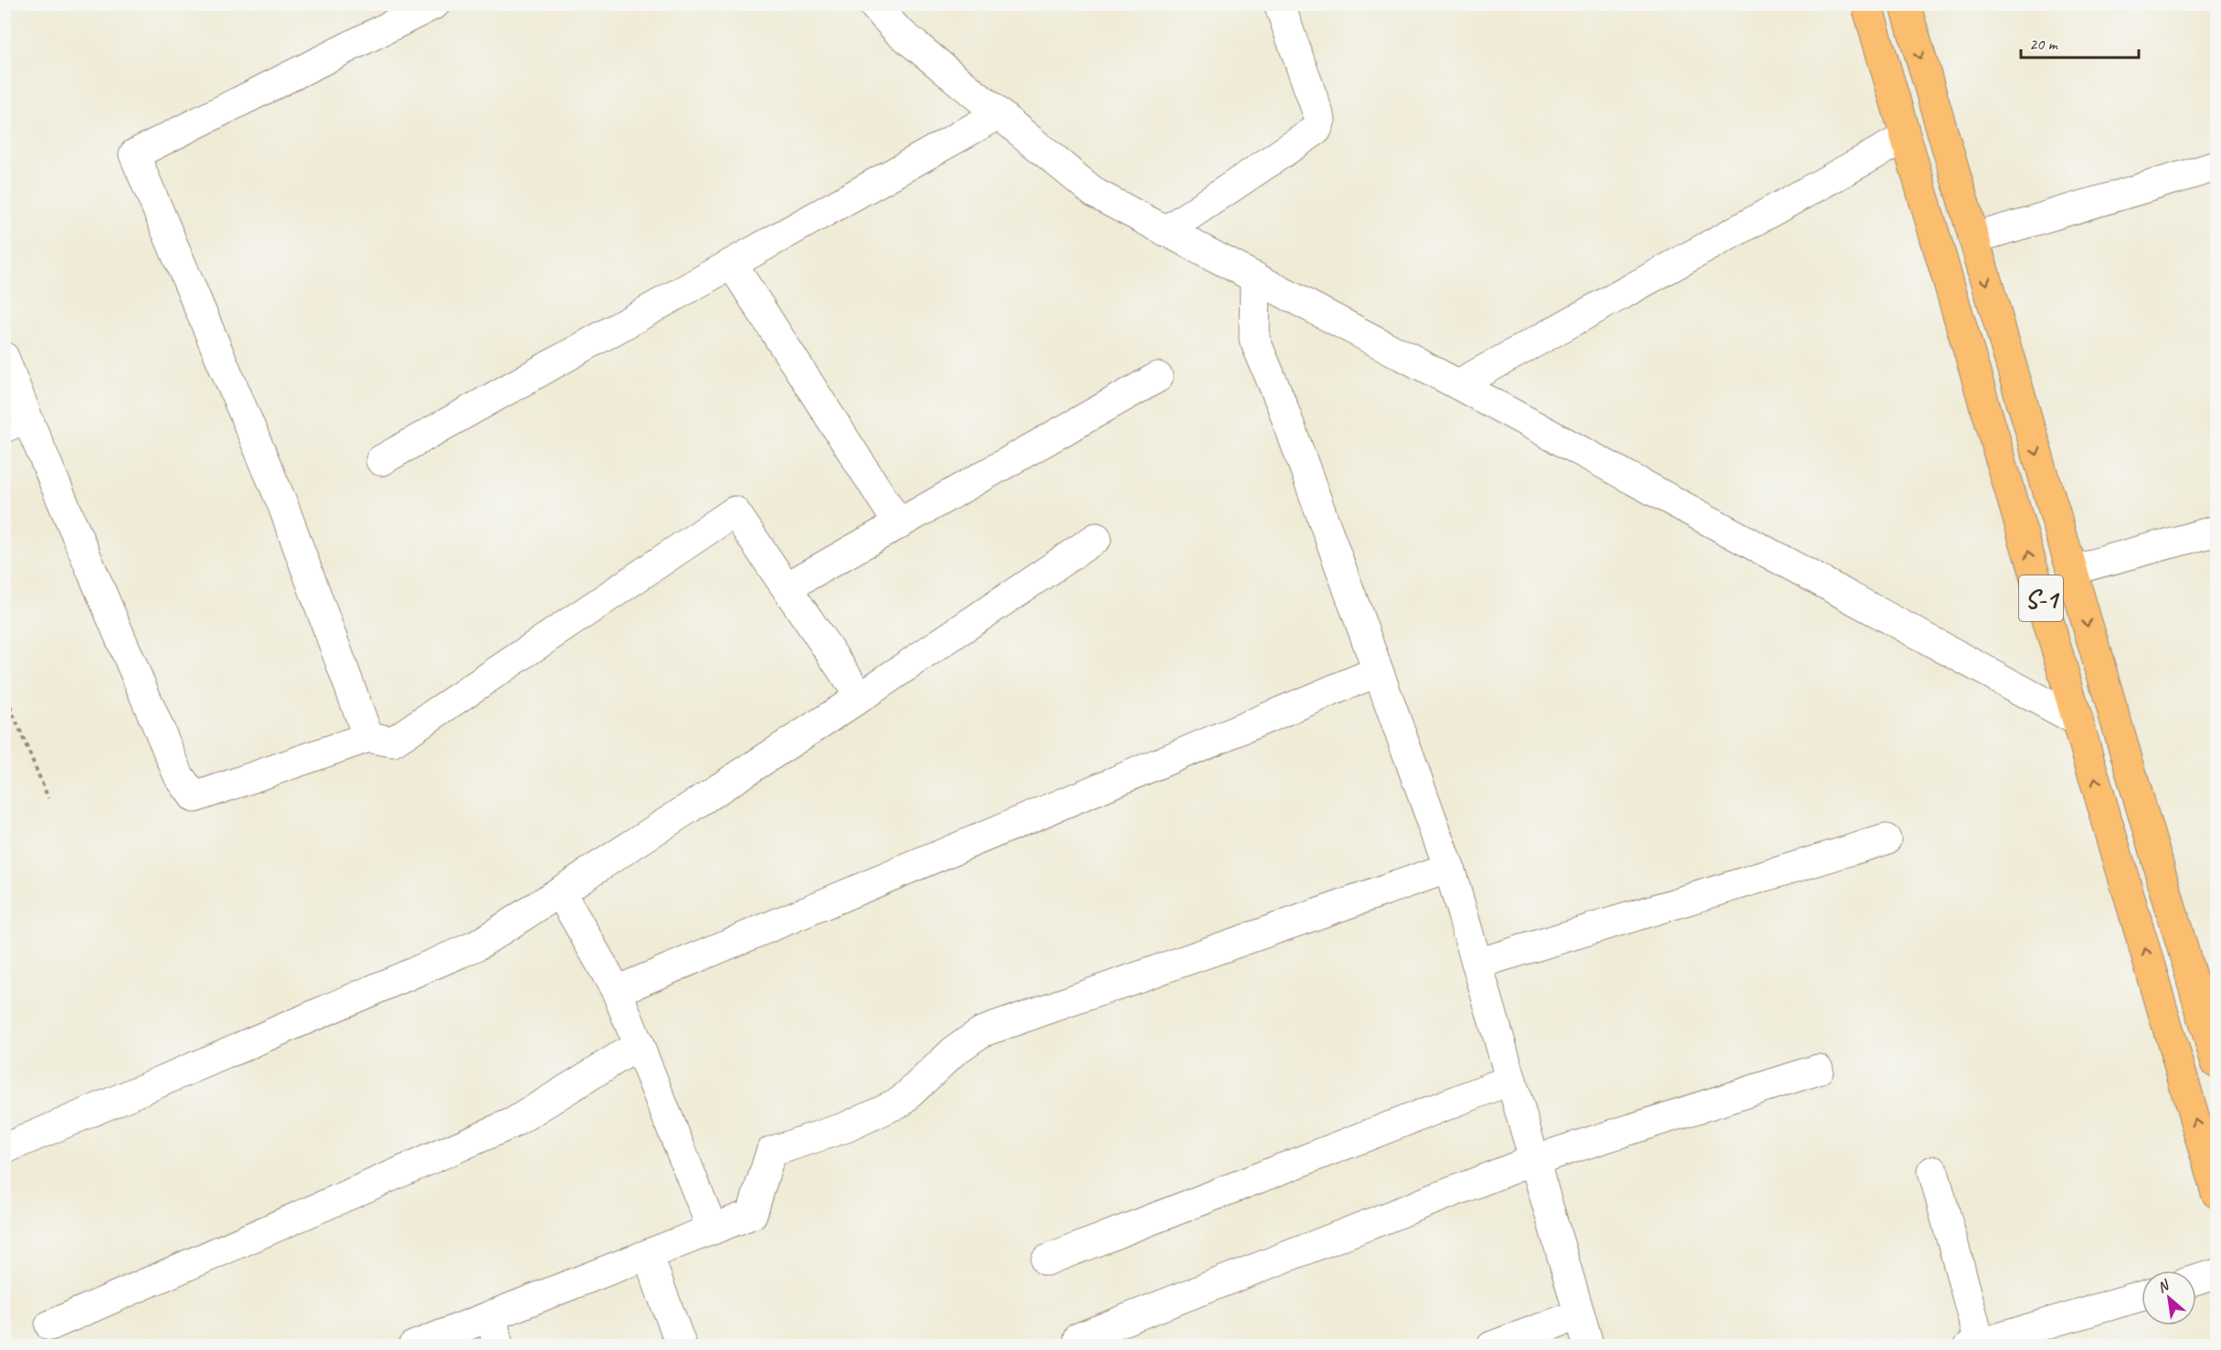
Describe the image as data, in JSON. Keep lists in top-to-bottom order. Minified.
{"streets":{"main road":["S-1"]},"scale_bar":"20 m","north":"top left"}
